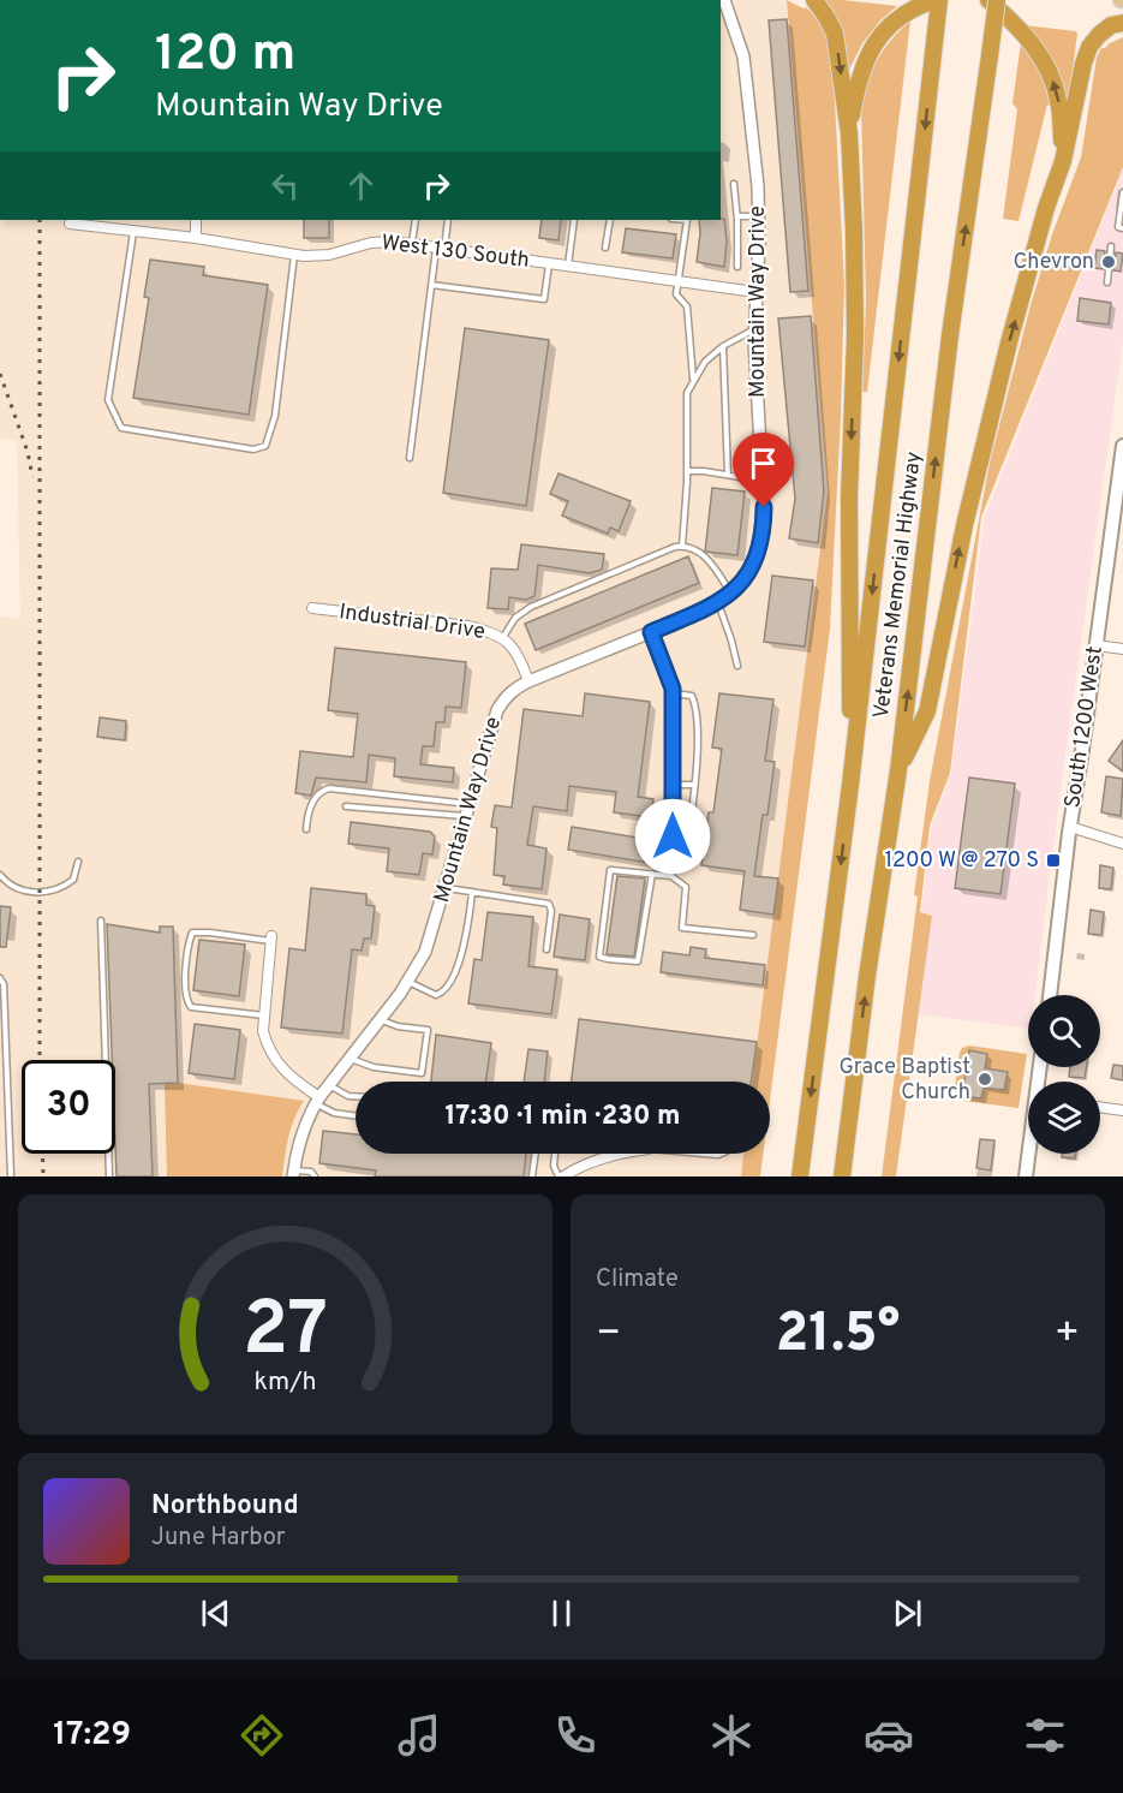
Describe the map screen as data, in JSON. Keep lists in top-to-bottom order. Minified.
{"streets":{"highway":["Veterans Memorial Highway"],"main road":["South 1200 West"],"street":["West 130 South","Mountain Way Drive","Industrial Drive"]},"crossings":[["West 130 South","Mountain Way Drive"],["Mountain Way Drive","Industrial Drive"]],"places":{"other":["Chevron","Grace Baptist Church"],"transit":["1200 W @ 270 S"]},"page":{"turn":["120 m","Mountain Way Drive"],"limit":"30","trip":"17:30 · 1 min · 230 m","tile":"Climate","heat":["−","21.5°","+"],"song":["Northbound","June Harbor"],"tabs":"17:29","gauge":["27","km/h"]}}
